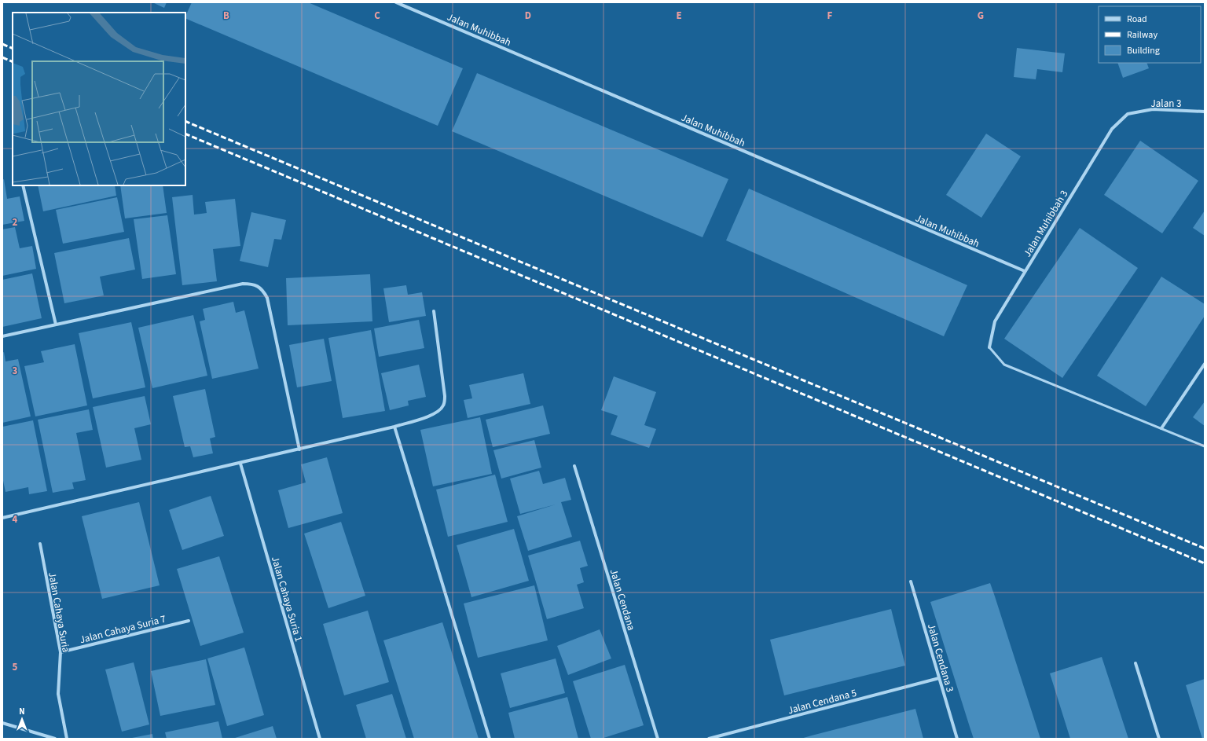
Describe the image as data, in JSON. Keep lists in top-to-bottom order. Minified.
{"streets":{"street":["Jalan Muhibbah","Jalan 3","Jalan Muhibbah 3","Jalan Cahaya Suria 1","Jalan Cendana","Jalan Cahaya Suria","Jalan Cahaya Suria 7","Jalan Cendana 3","Jalan Cendana 5"]},"crossings":[["Jalan Muhibbah","Jalan Muhibbah 3"],["Jalan 3","Jalan Muhibbah 3"],["Jalan Cahaya Suria","Jalan Cahaya Suria 7"],["Jalan Cendana 3","Jalan Cendana 5"]],"legend":["Road","Railway","Building"],"north":"top","grid":{"columns":["B","C","D","E","F","G"],"rows":["2","3","4","5"]}}
